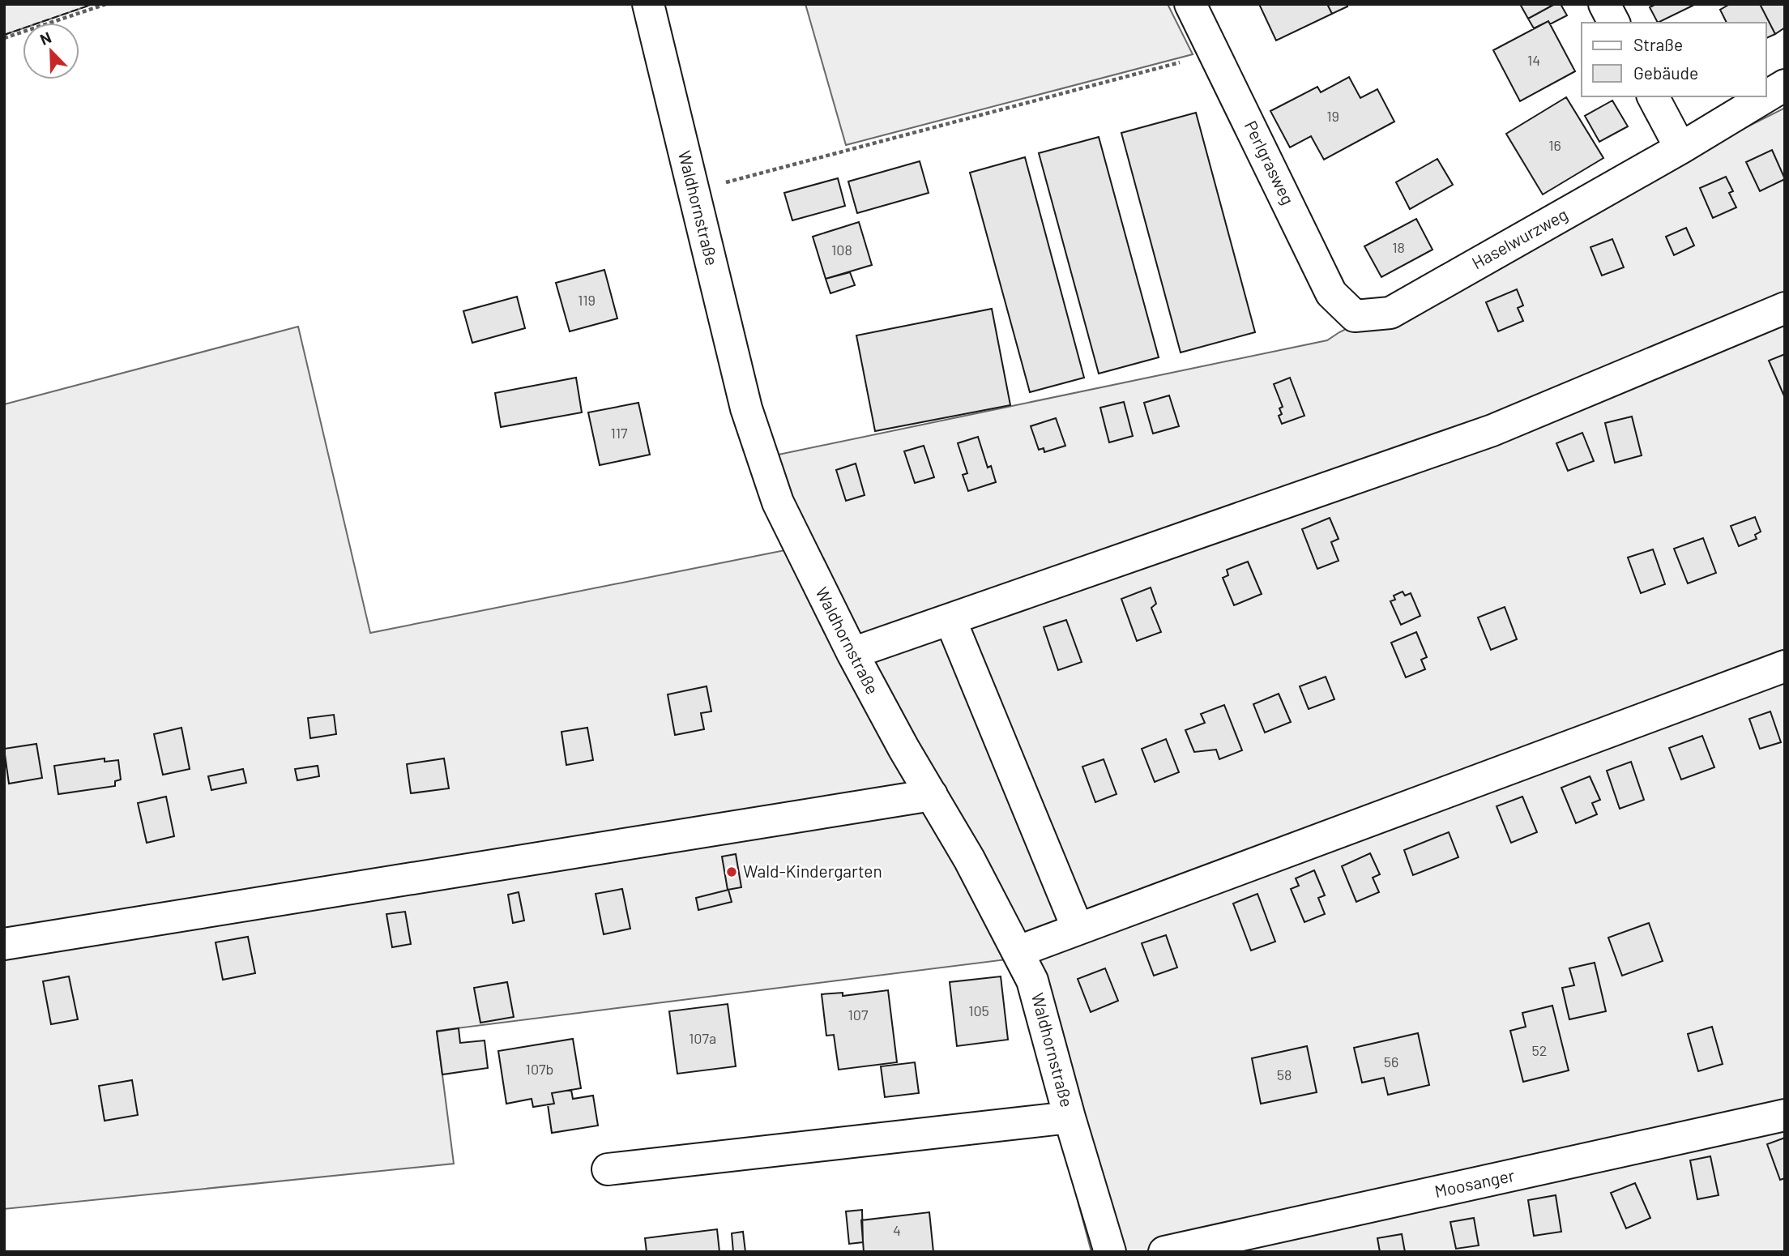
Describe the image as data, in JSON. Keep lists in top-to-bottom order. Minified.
{"streets":{"street":["Perlgrasweg","Waldhornstraße","Haselwurzweg","Moosanger"]},"crossings":[["Perlgrasweg","Haselwurzweg"]],"places":["Wald-Kindergarten"],"house_numbers":["14","19","16","18","108","119","117","105","107","107a","52","56","107b","58","4"],"legend":["Straße","Gebäude"],"north":"top left"}
